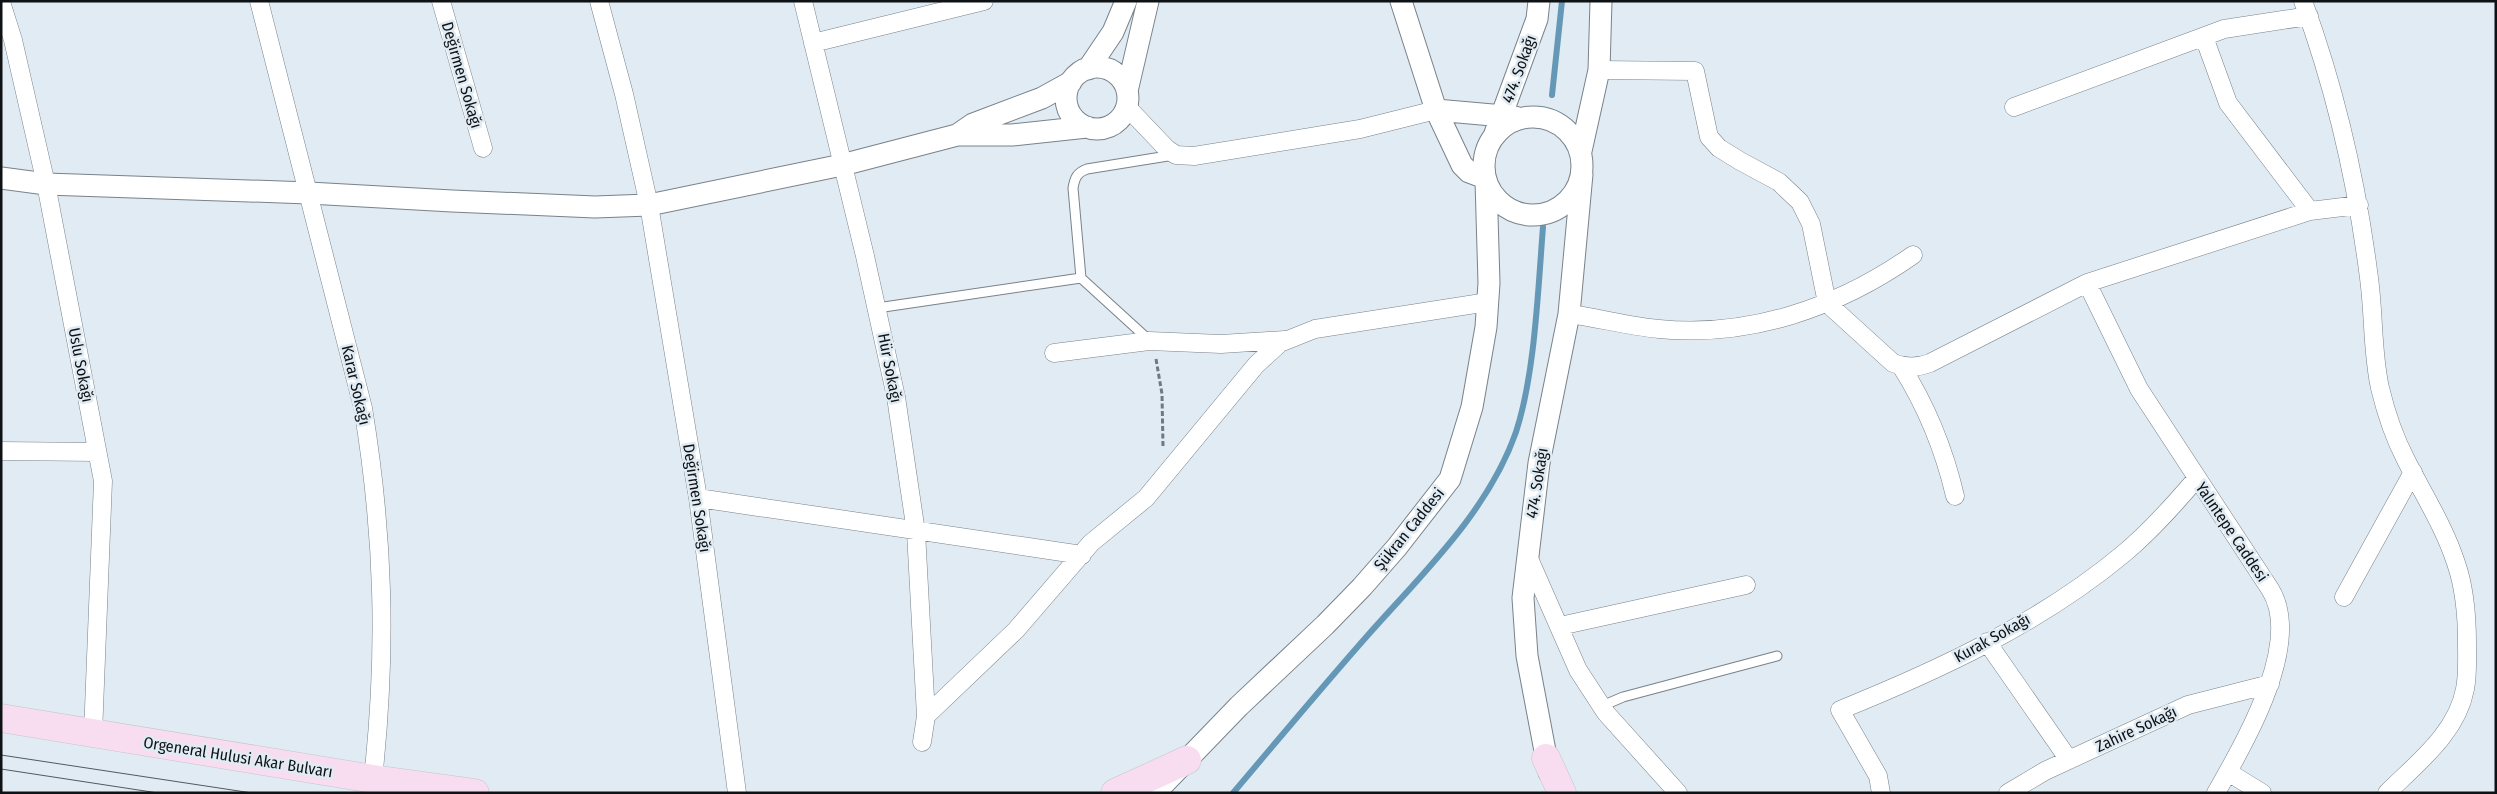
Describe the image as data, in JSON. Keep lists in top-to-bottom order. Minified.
{"streets":{"main road":["Orgeneral Hulusi Akar Bulvarı"],"street":["474. Sokağı","Değirmen Sokağı","Uslu Sokağı","Hür Sokağı","Karar Sokağı","Şükran Caddesi","Yalıntepe Caddesi","Kurak Sokağı","Zahire Sokağı"]},"crossings":[["474. Sokağı","Şükran Caddesi"],["Uslu Sokağı","Orgeneral Hulusi Akar Bulvarı"],["Karar Sokağı","Orgeneral Hulusi Akar Bulvarı"],["Yalıntepe Caddesi","Kurak Sokağı"],["Yalıntepe Caddesi","Zahire Sokağı"]]}
